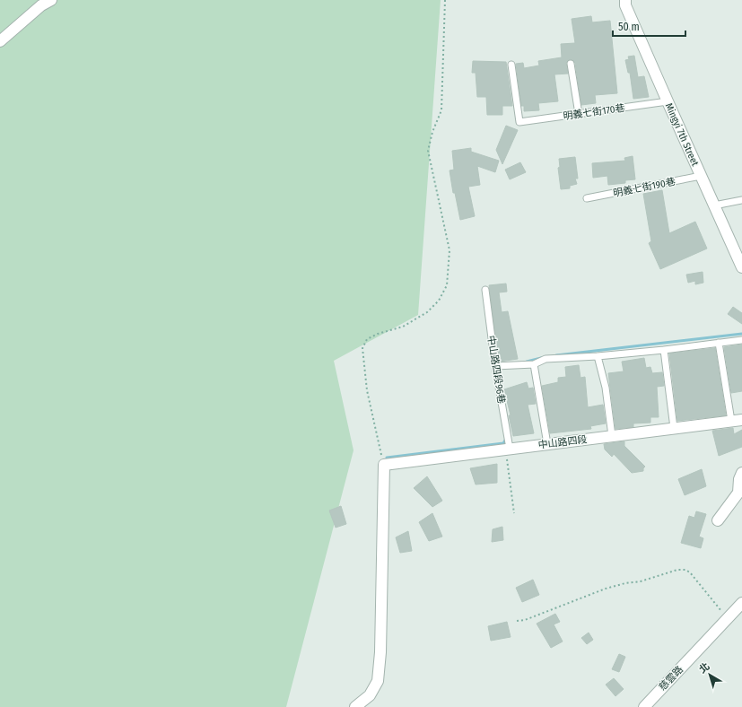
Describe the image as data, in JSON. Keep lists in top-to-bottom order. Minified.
{"streets":{"street":["Mingyi 7th Street","中山路四段","慈雲路"],"lane":["明義七街170巷","明義七街190巷","中山路四段96巷"]},"crossings":[["明義七街170巷","Mingyi 7th Street"],["Mingyi 7th Street","明義七街190巷"],["中山路四段96巷","中山路四段"]],"scale_bar":"50 m","north":"top left"}
